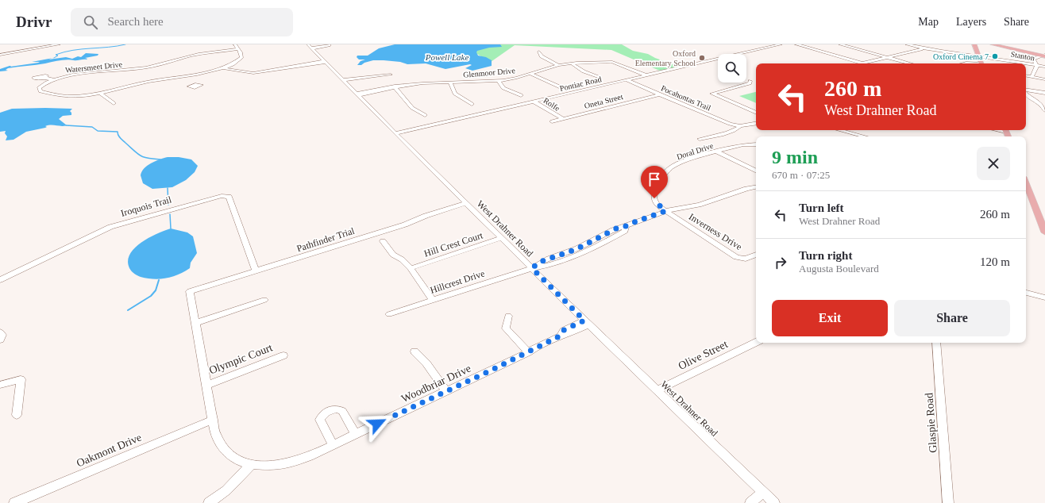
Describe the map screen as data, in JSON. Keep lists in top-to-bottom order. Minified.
{"streets":{"street":["Stanton","Watersmeet Drive","Glenmoor Drive","Pontiac Road","Pocahontas Trail","Oneta Street","Rolfe","Doral Drive","Iroquois Trail","West Drahner Road","Inverness Drive","Pathfinder Trial","Hill Crest Court","Hillcrest Drive","Olive Street","Olympic Court","Woodbriar Drive","Glaspie Road","Oakmont Drive"]},"crossings":[["Glenmoor Drive","Pontiac Road"],["Glenmoor Drive","West Drahner Road"],["Pontiac Road","Pocahontas Trail"],["Pontiac Road","Rolfe"],["Pontiac Road","West Drahner Road"],["Pocahontas Trail","Oneta Street"],["Oneta Street","Rolfe"],["Doral Drive","Inverness Drive"],["Iroquois Trail","Pathfinder Trial"],["West Drahner Road","Pathfinder Trial"],["West Drahner Road","Hill Crest Court"],["West Drahner Road","Hillcrest Drive"],["West Drahner Road","Olive Street"],["West Drahner Road","Woodbriar Drive"],["Pathfinder Trial","Woodbriar Drive"],["Olympic Court","Woodbriar Drive"],["Woodbriar Drive","Oakmont Drive"]],"water":["Powell Lake"],"places":["Oxford Cinema 7","Oxford Elementary School"],"page":{"header":"Drivr","search":"Search here","nav":["Map","Layers","Share"],"turn":["260 m","West Drahner Road"],"heading":["9 min","670 m · 07:25"],"list":[{"name":"Turn left","note":"West Drahner Road","value":"260 m"},{"name":"Turn right","note":"Augusta Boulevard","value":"120 m"}],"buttons":["Exit","Share"]}}
